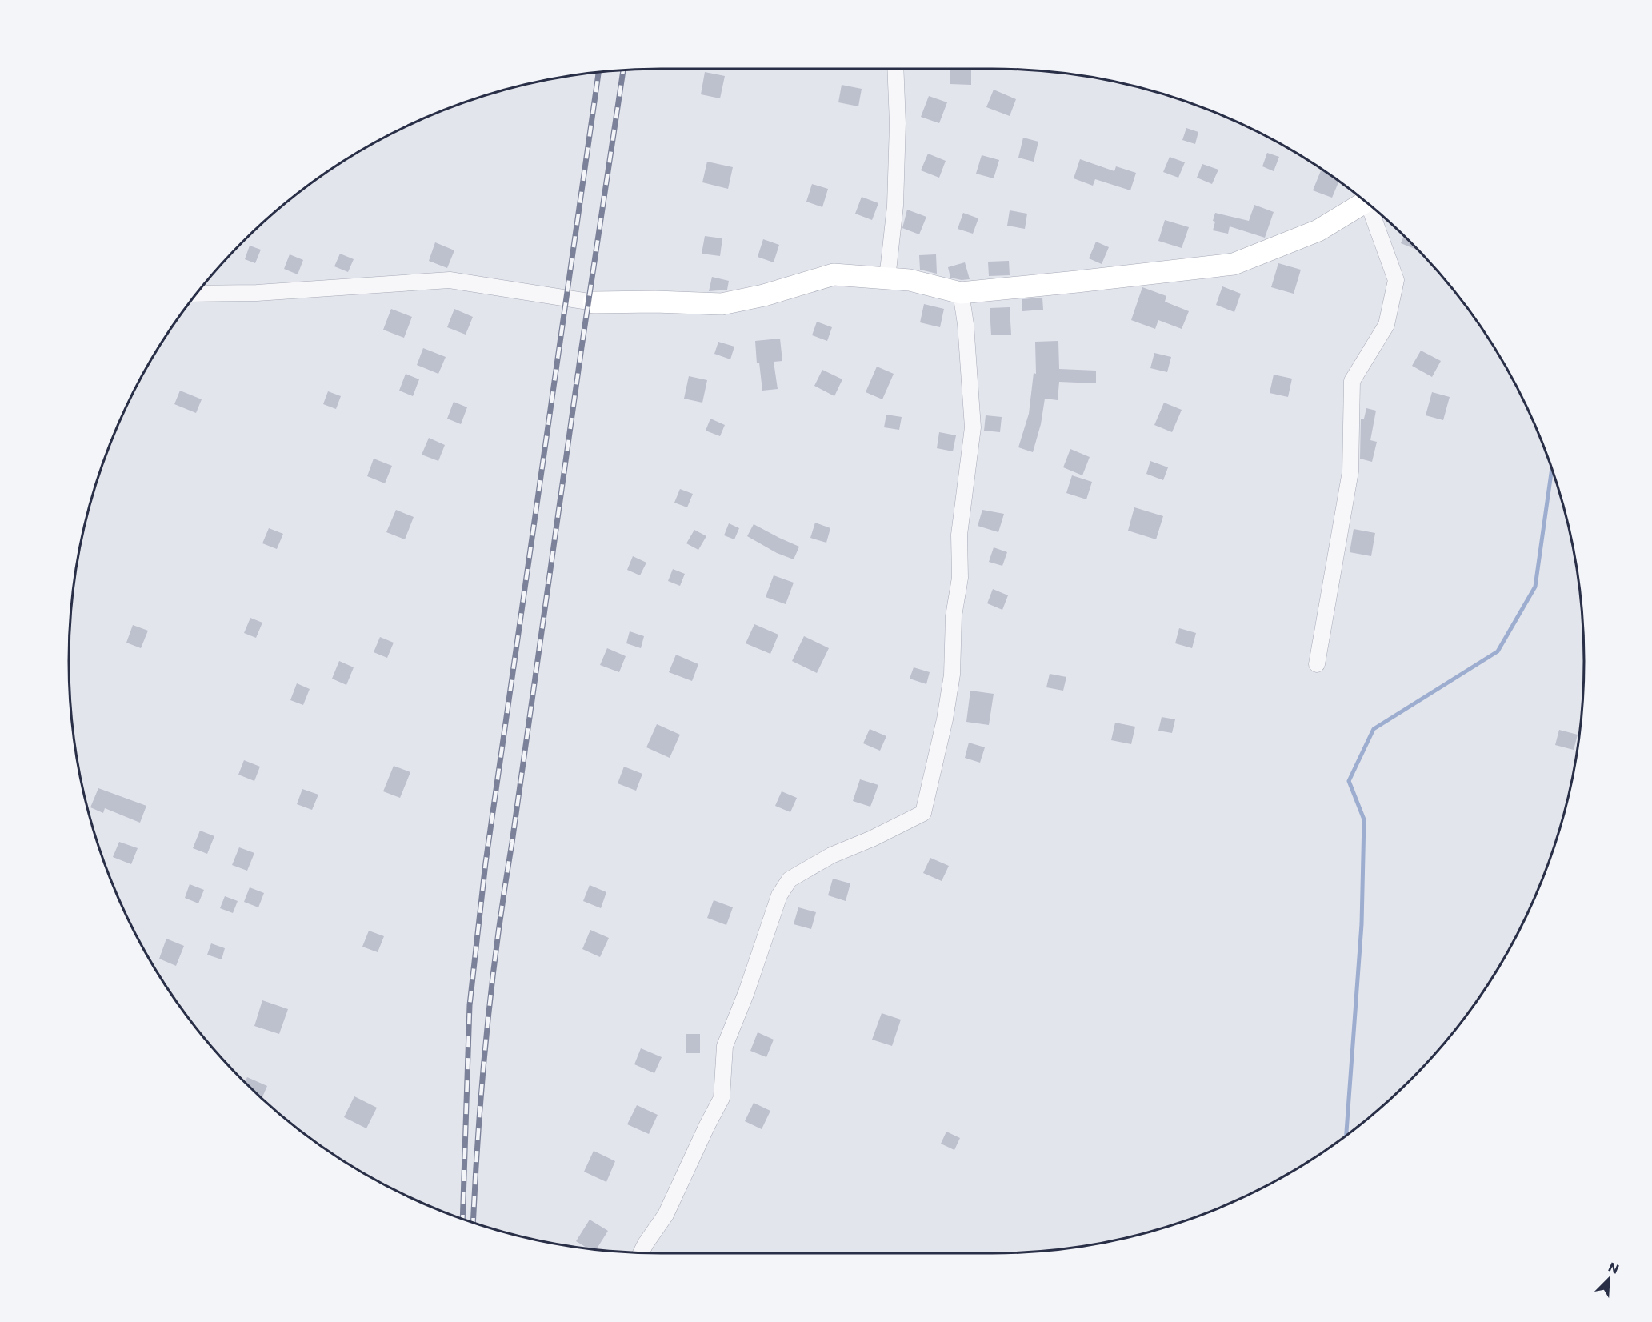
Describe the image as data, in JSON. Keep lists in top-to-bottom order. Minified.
{"north":"top right"}
